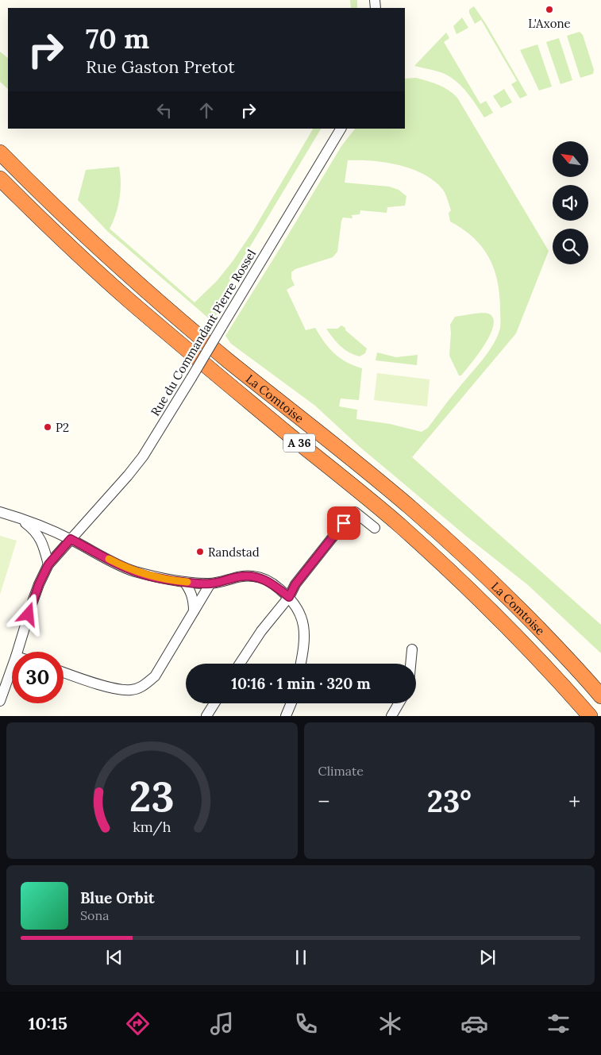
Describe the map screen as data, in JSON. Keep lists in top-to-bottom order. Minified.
{"streets":{"highway":["La Comtoise","A 36"],"street":["Rue du Commandant Pierre Rossel"]},"places":["L'Axone","P2","Randstad"],"north":"top left","page":{"turn":["70 m","Rue Gaston Pretot"],"limit":"30","trip":"10:16 · 1 min · 320 m","tile":"Climate","heat":["−","23°","+"],"song":["Blue Orbit","Sona"],"tabs":"10:15","gauge":["23","km/h"]}}
